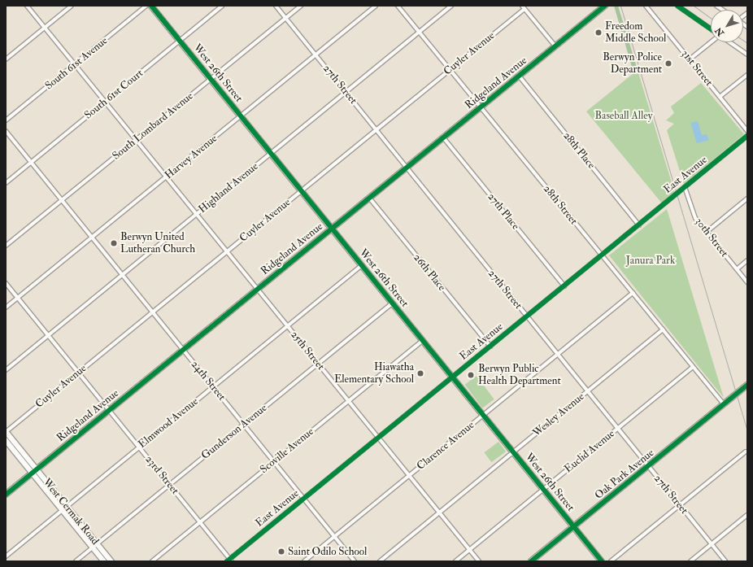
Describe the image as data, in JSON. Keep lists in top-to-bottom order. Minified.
{"streets":{"street":["Cuyler Avenue","South 61st Avenue","31st Street","West 26th Street","Ridgeland Avenue","27th Street","South 61st Court","South Lombard Avenue","28th Place","Harvey Avenue","East Avenue","Highland Avenue","28th Street","27th Place","30th Street","26th Place","25th Street","24th Street","Wesley Avenue","Elmwood Avenue","Gunderson Avenue","Clarence Avenue","Scoville Avenue","Euclid Avenue","Oak Park Avenue","23rd Street","West Cermak Road"]},"crossings":[["Cuyler Avenue","West 26th Street"],["Cuyler Avenue","27th Street"],["Cuyler Avenue","28th Street"],["Cuyler Avenue","25th Street"],["Cuyler Avenue","24th Street"],["Cuyler Avenue","23rd Street"],["Cuyler Avenue","West Cermak Road"],["South 61st Avenue","25th Street"],["West 26th Street","Ridgeland Avenue"],["West 26th Street","South 61st Court"],["West 26th Street","South Lombard Avenue"],["West 26th Street","Harvey Avenue"],["West 26th Street","East Avenue"],["West 26th Street","Highland Avenue"],["West 26th Street","Wesley Avenue"],["West 26th Street","Elmwood Avenue"],["West 26th Street","Gunderson Avenue"],["West 26th Street","Clarence Avenue"],["West 26th Street","Scoville Avenue"],["West 26th Street","Euclid Avenue"],["West 26th Street","Oak Park Avenue"],["Ridgeland Avenue","27th Street"],["Ridgeland Avenue","28th Place"],["Ridgeland Avenue","28th Street"],["Ridgeland Avenue","27th Place"],["Ridgeland Avenue","26th Place"],["Ridgeland Avenue","25th Street"],["Ridgeland Avenue","24th Street"],["Ridgeland Avenue","23rd Street"],["Ridgeland Avenue","West Cermak Road"],["27th Street","South Lombard Avenue"],["27th Street","Harvey Avenue"],["27th Street","East Avenue"],["27th Street","Highland Avenue"],["27th Street","Wesley Avenue"],["27th Street","Clarence Avenue"],["27th Street","Euclid Avenue"],["27th Street","Oak Park Avenue"],["South 61st Court","25th Street"],["South 61st Court","24th Street"],["South Lombard Avenue","25th Street"],["South Lombard Avenue","24th Street"],["28th Place","East Avenue"],["Harvey Avenue","25th Street"],["Harvey Avenue","24th Street"],["Harvey Avenue","23rd Street"],["East Avenue","28th Street"],["East Avenue","27th Place"],["East Avenue","30th Street"],["East Avenue","26th Place"],["East Avenue","25th Street"],["East Avenue","24th Street"],["East Avenue","23rd Street"],["Highland Avenue","28th Street"],["Highland Avenue","25th Street"],["Highland Avenue","24th Street"],["Highland Avenue","23rd Street"],["28th Street","Wesley Avenue"],["28th Street","Clarence Avenue"],["28th Street","Euclid Avenue"],["28th Street","Oak Park Avenue"],["25th Street","Wesley Avenue"],["25th Street","Elmwood Avenue"],["25th Street","Gunderson Avenue"],["25th Street","Clarence Avenue"],["25th Street","Scoville Avenue"],["25th Street","Euclid Avenue"],["24th Street","Elmwood Avenue"],["24th Street","Gunderson Avenue"],["24th Street","Clarence Avenue"],["24th Street","Scoville Avenue"],["Elmwood Avenue","23rd Street"],["Elmwood Avenue","West Cermak Road"],["Gunderson Avenue","23rd Street"],["Gunderson Avenue","West Cermak Road"],["Scoville Avenue","23rd Street"]],"parks":["Baseball Alley","Janura Park"],"places":["Freedom Middle School","Berwyn Police Department","Berwyn United Lutheran Church","Hiawatha Elementary School","Berwyn Public Health Department","Saint Odilo School"],"north":"bottom left"}
